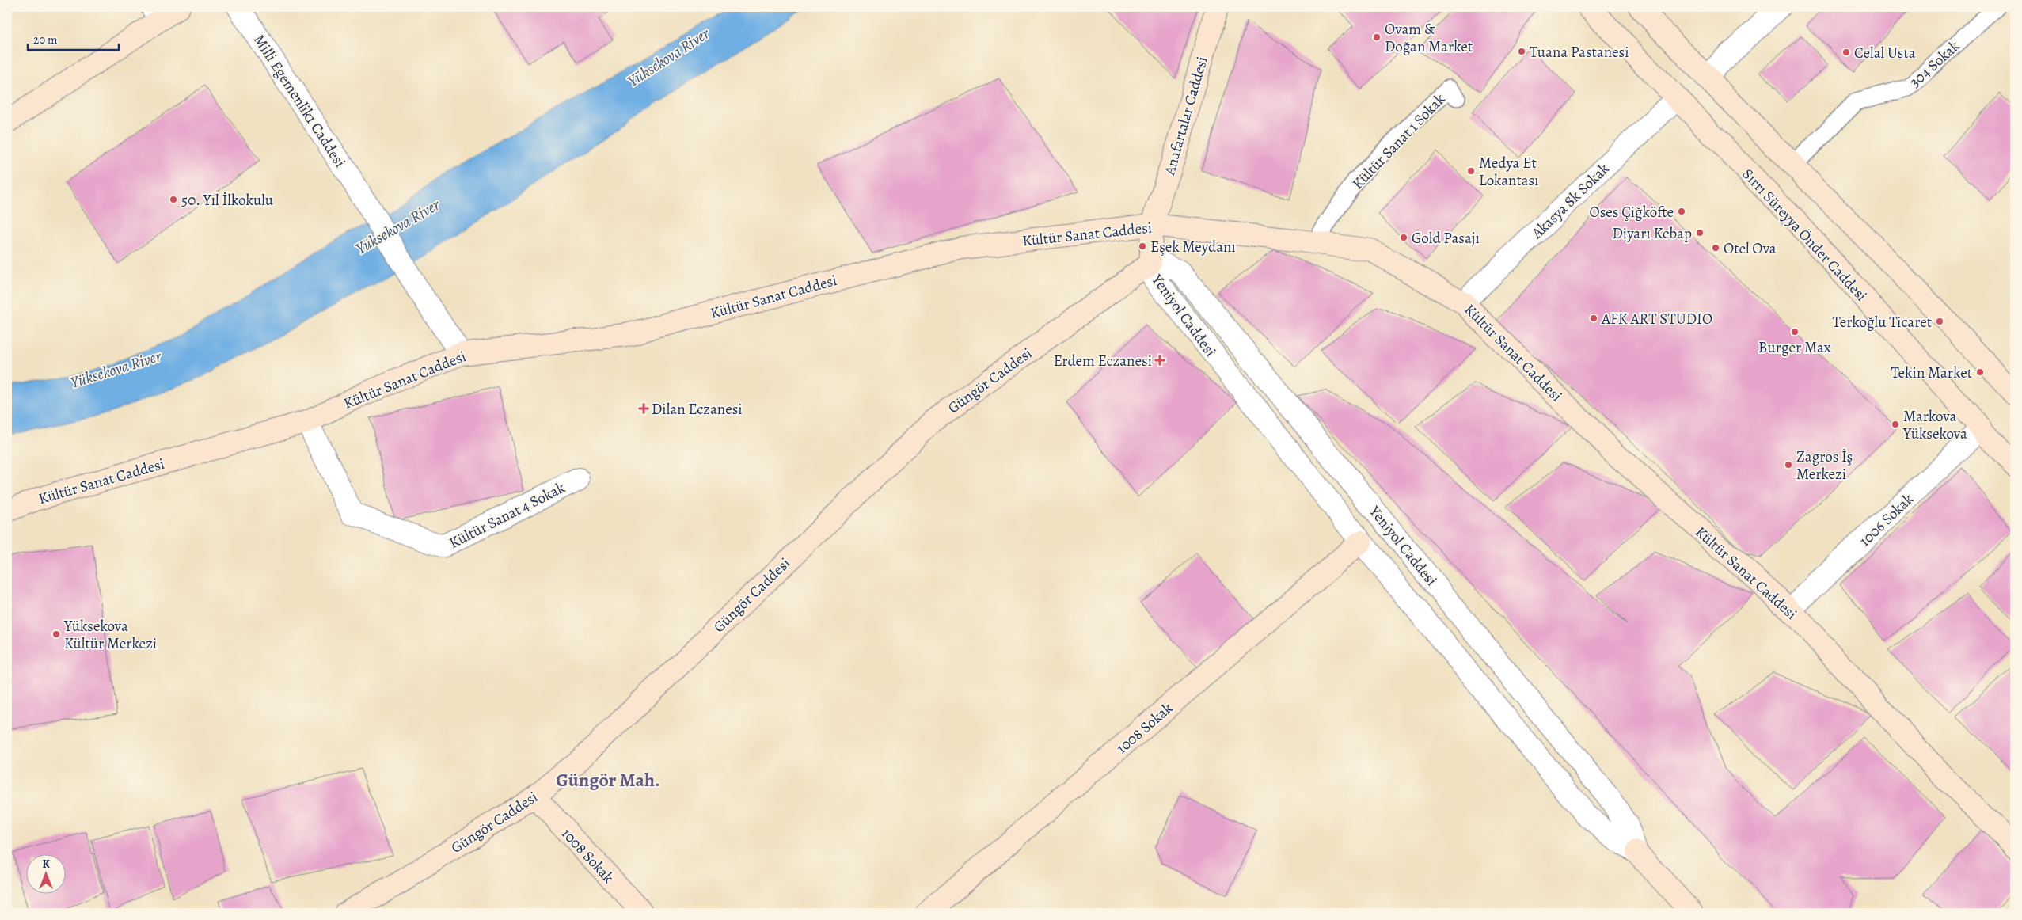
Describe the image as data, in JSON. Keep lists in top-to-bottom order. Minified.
{"streets":{"street":["Milli Egemenlik1 Caddesi","Anafartalar Caddesi","Akasya Sk Sokak","Kültür Sanat Caddesi","Sırrı Süreyya Önder Caddesi","Yeniyol Caddesi","Güngör Caddesi","Kültür Sanat 4 Sokak","1006 Sokak","1008 Sokak"],"lane":["304 Sokak","Kültür Sanat 1 Sokak"]},"crossings":[["Milli Egemenlik1 Caddesi","Kültür Sanat Caddesi"],["Anafartalar Caddesi","Kültür Sanat Caddesi"],["Anafartalar Caddesi","Yeniyol Caddesi"],["Kültür Sanat 1 Sokak","Kültür Sanat Caddesi"],["Akasya Sk Sokak","Kültür Sanat Caddesi"],["Akasya Sk Sokak","Sırrı Süreyya Önder Caddesi"],["Kültür Sanat Caddesi","Yeniyol Caddesi"],["Kültür Sanat Caddesi","Kültür Sanat 4 Sokak"],["Kültür Sanat Caddesi","1006 Sokak"],["Sırrı Süreyya Önder Caddesi","1006 Sokak"],["Yeniyol Caddesi","Güngör Caddesi"],["Yeniyol Caddesi","1008 Sokak"],["Güngör Caddesi","1008 Sokak"]],"districts":["Güngör Mah."],"water":["Yüksekova River"],"places":{"other":["Ovam & Doğan Market","Tuana Pastanesi","Celal Usta","Medya Et Lokantası","50. Yıl İlkokulu","Oses Çiğköfte","Diyarı Kebap","Gold Pasajı","Eşek Meydanı","Otel Ova","AFK ART STUDIO","Terkoğlu Ticaret","Burger Max","Tekin Market","Markova Yüksekova","Zagros İş Merkezi","Yüksekova Kültür Merkezi"],"health":["Erdem Eczanesi","Dilan Eczanesi"]},"scale_bar":"20 m","north":"top"}
